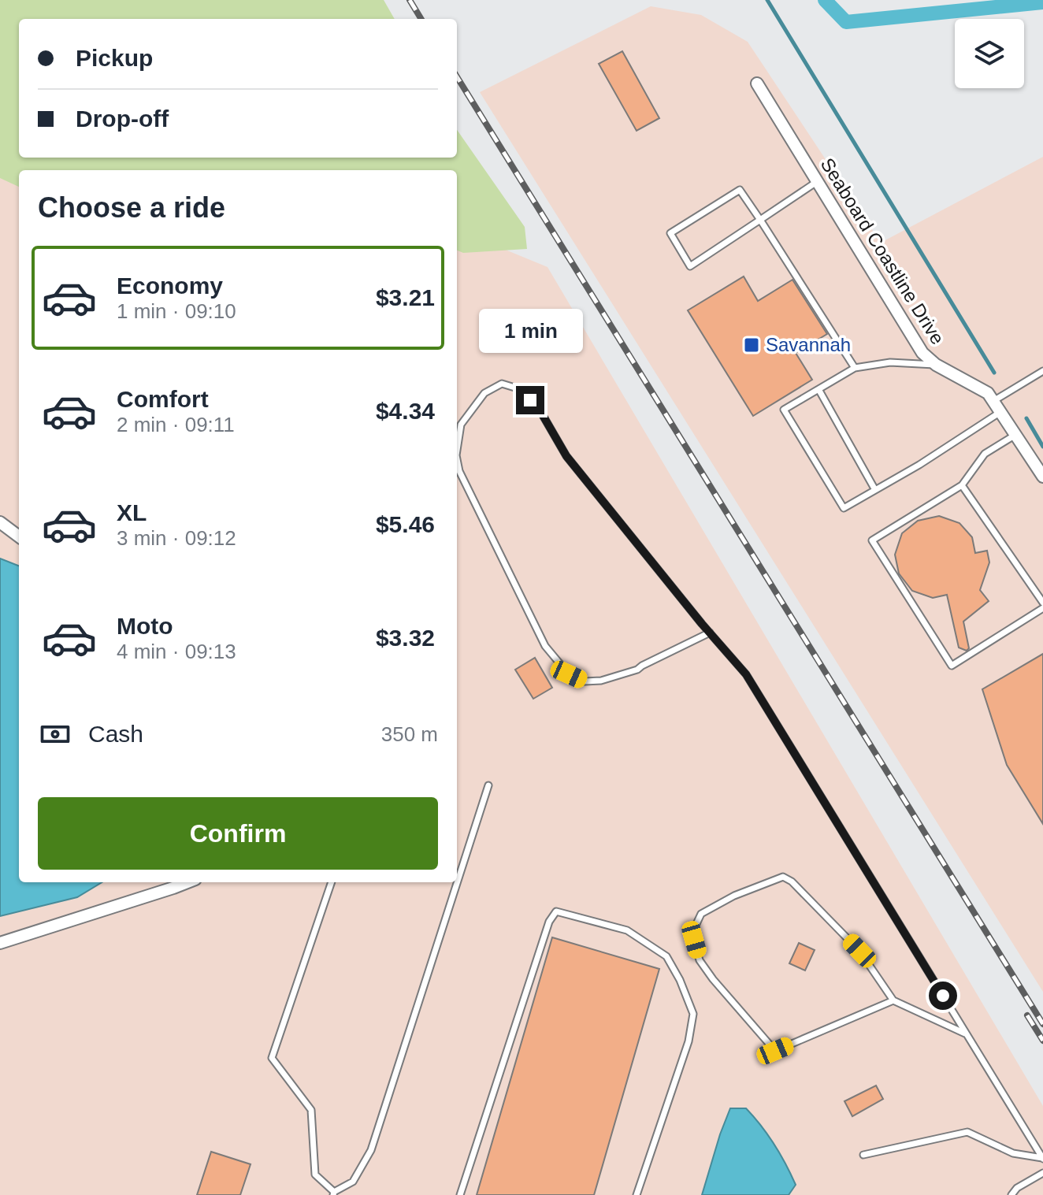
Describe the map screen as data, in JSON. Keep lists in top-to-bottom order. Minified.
{"streets":{"street":["Seaboard Coastline Drive"]},"places":{"transit":["Savannah"]},"page":{"banner":["Pickup","Drop-off"],"heading":"Choose a ride","list":[{"name":"Economy","note":"1 min · 09:10","value":"$3.21"},{"name":"Comfort","note":"2 min · 09:11","value":"$4.34"},{"name":"XL","note":"3 min · 09:12","value":"$5.46"},{"name":"Moto","note":"4 min · 09:13","value":"$3.32"}],"bubble":"1 min","pay":["Cash","350 m"],"buttons":"Confirm"}}
